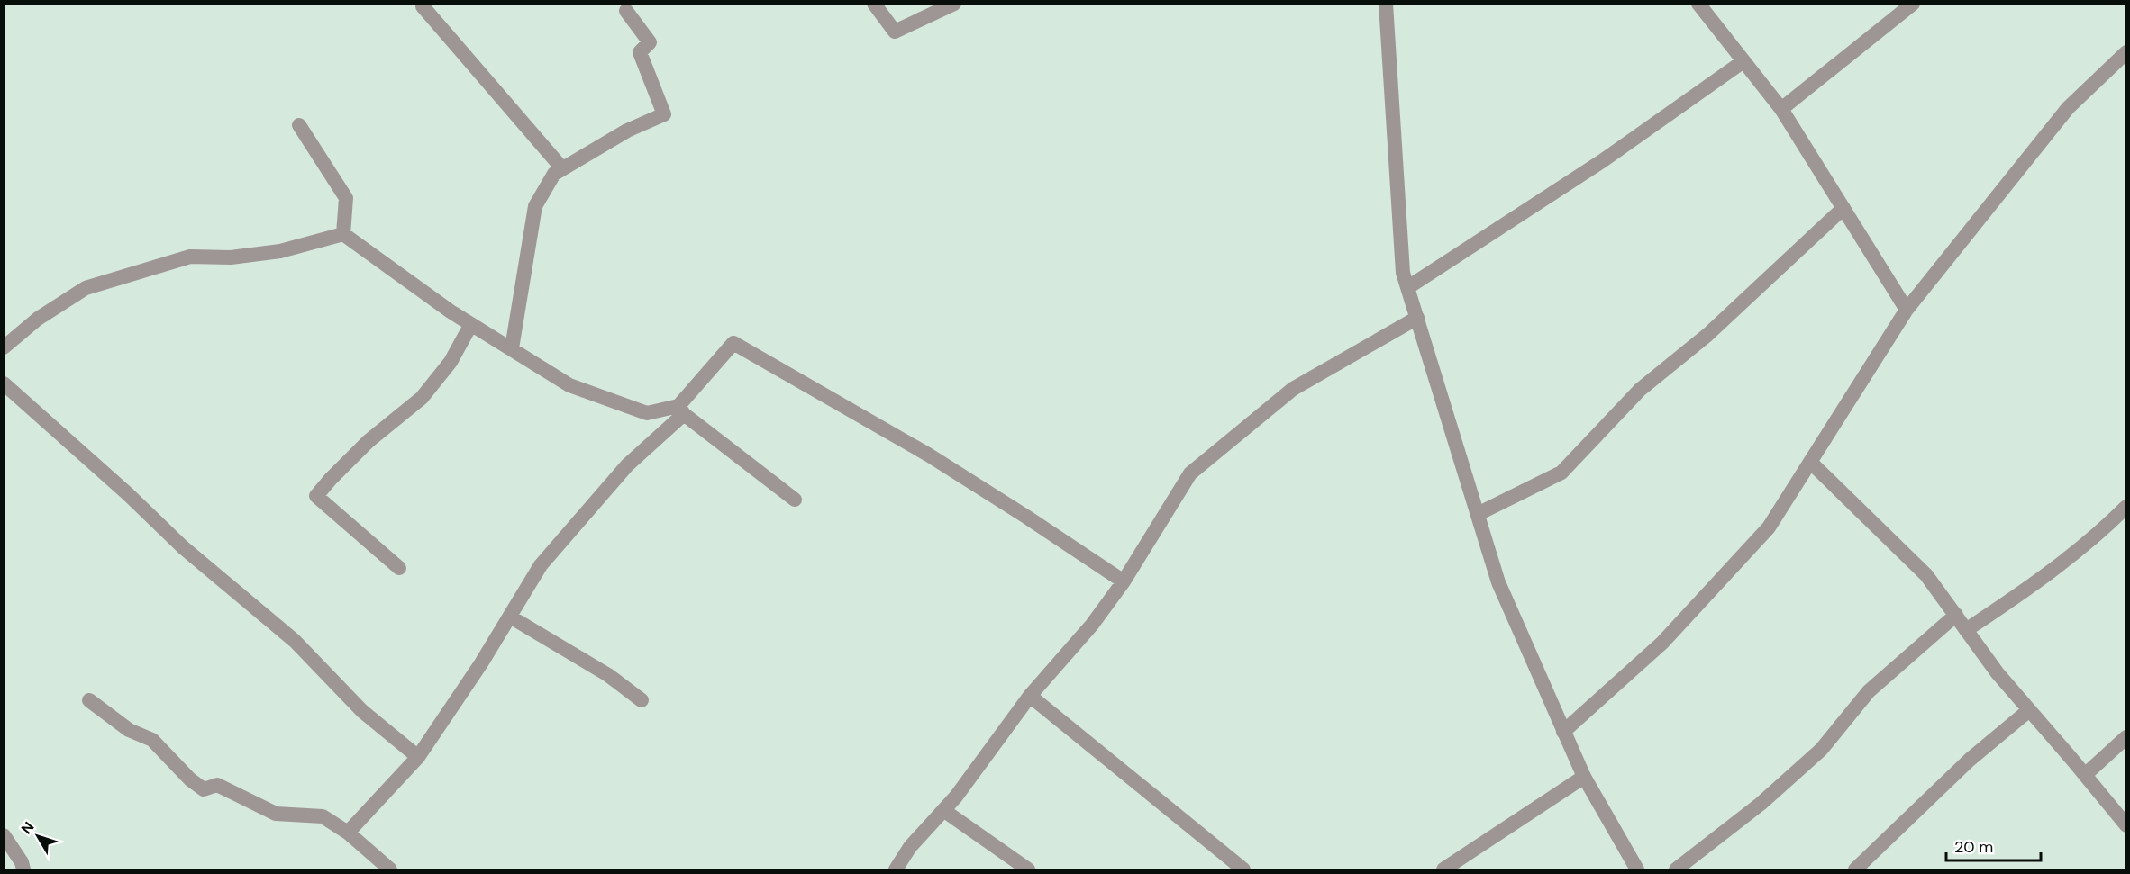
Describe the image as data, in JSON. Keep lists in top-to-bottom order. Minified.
{"scale_bar":"20 m","north":"top left"}
